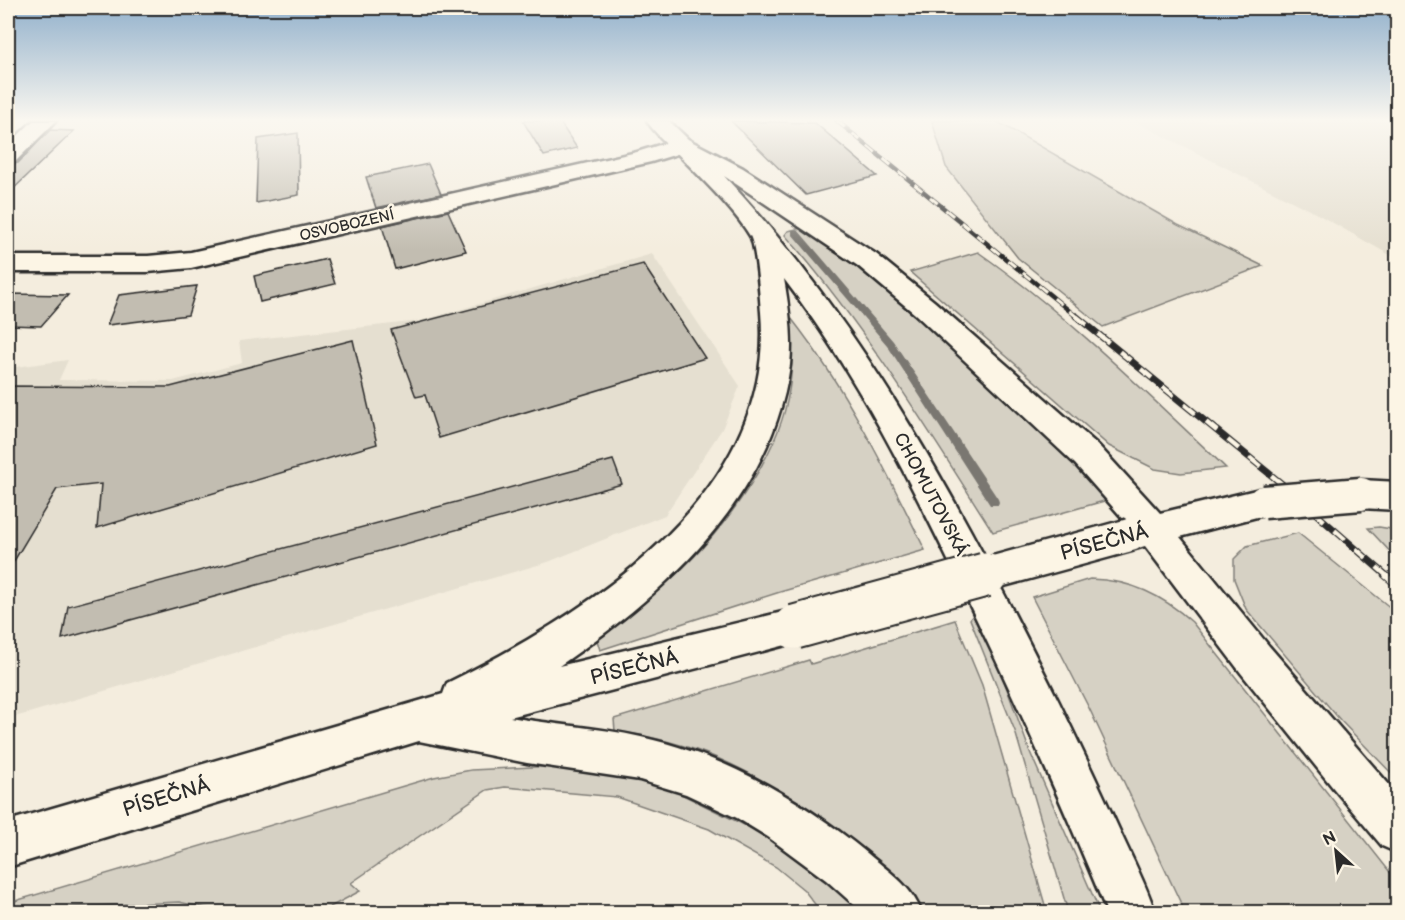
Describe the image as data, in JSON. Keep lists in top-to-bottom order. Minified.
{"streets":{"street":["OSVOBOZENÍ","CHOMUTOVSKÁ","PÍSEČNÁ"]},"north":"top left"}
